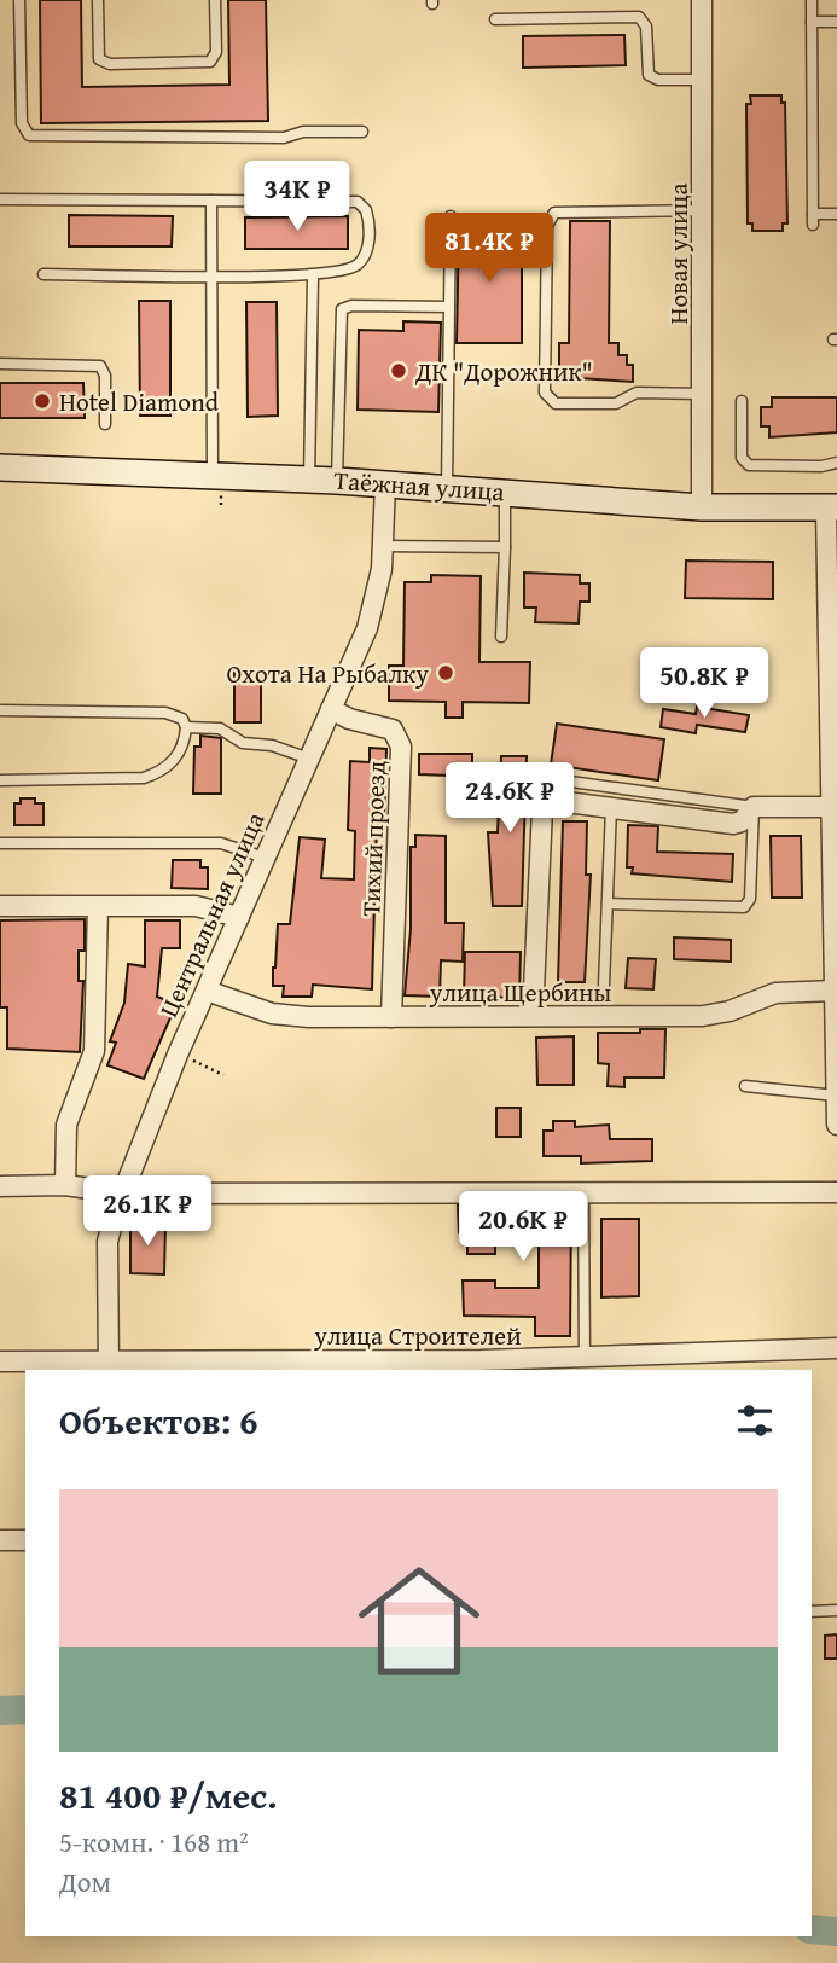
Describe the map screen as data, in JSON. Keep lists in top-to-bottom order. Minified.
{"streets":{"street":["Новая улица","Таёжная улица","Тихий проезд","Центральная улица","улица Щербины","улица Строителей"]},"crossings":[["Новая улица","Таёжная улица"],["Таёжная улица","Центральная улица"],["Тихий проезд","Центральная улица"],["Тихий проезд","улица Щербины"],["Центральная улица","улица Щербины"],["Центральная улица","улица Строителей"]],"places":["ДК \"Дорожник\"","Hotel Diamond","Охота На Рыбалку"],"page":{"price":["34K ₽","81.4K ₽","50.8K ₽","24.6K ₽","26.1K ₽","20.6K ₽"],"heading":"Объектов: 6","list":[{"name":"81 400 ₽/мес.","note":"5-комн. · 168 m² · Дом"}]}}
